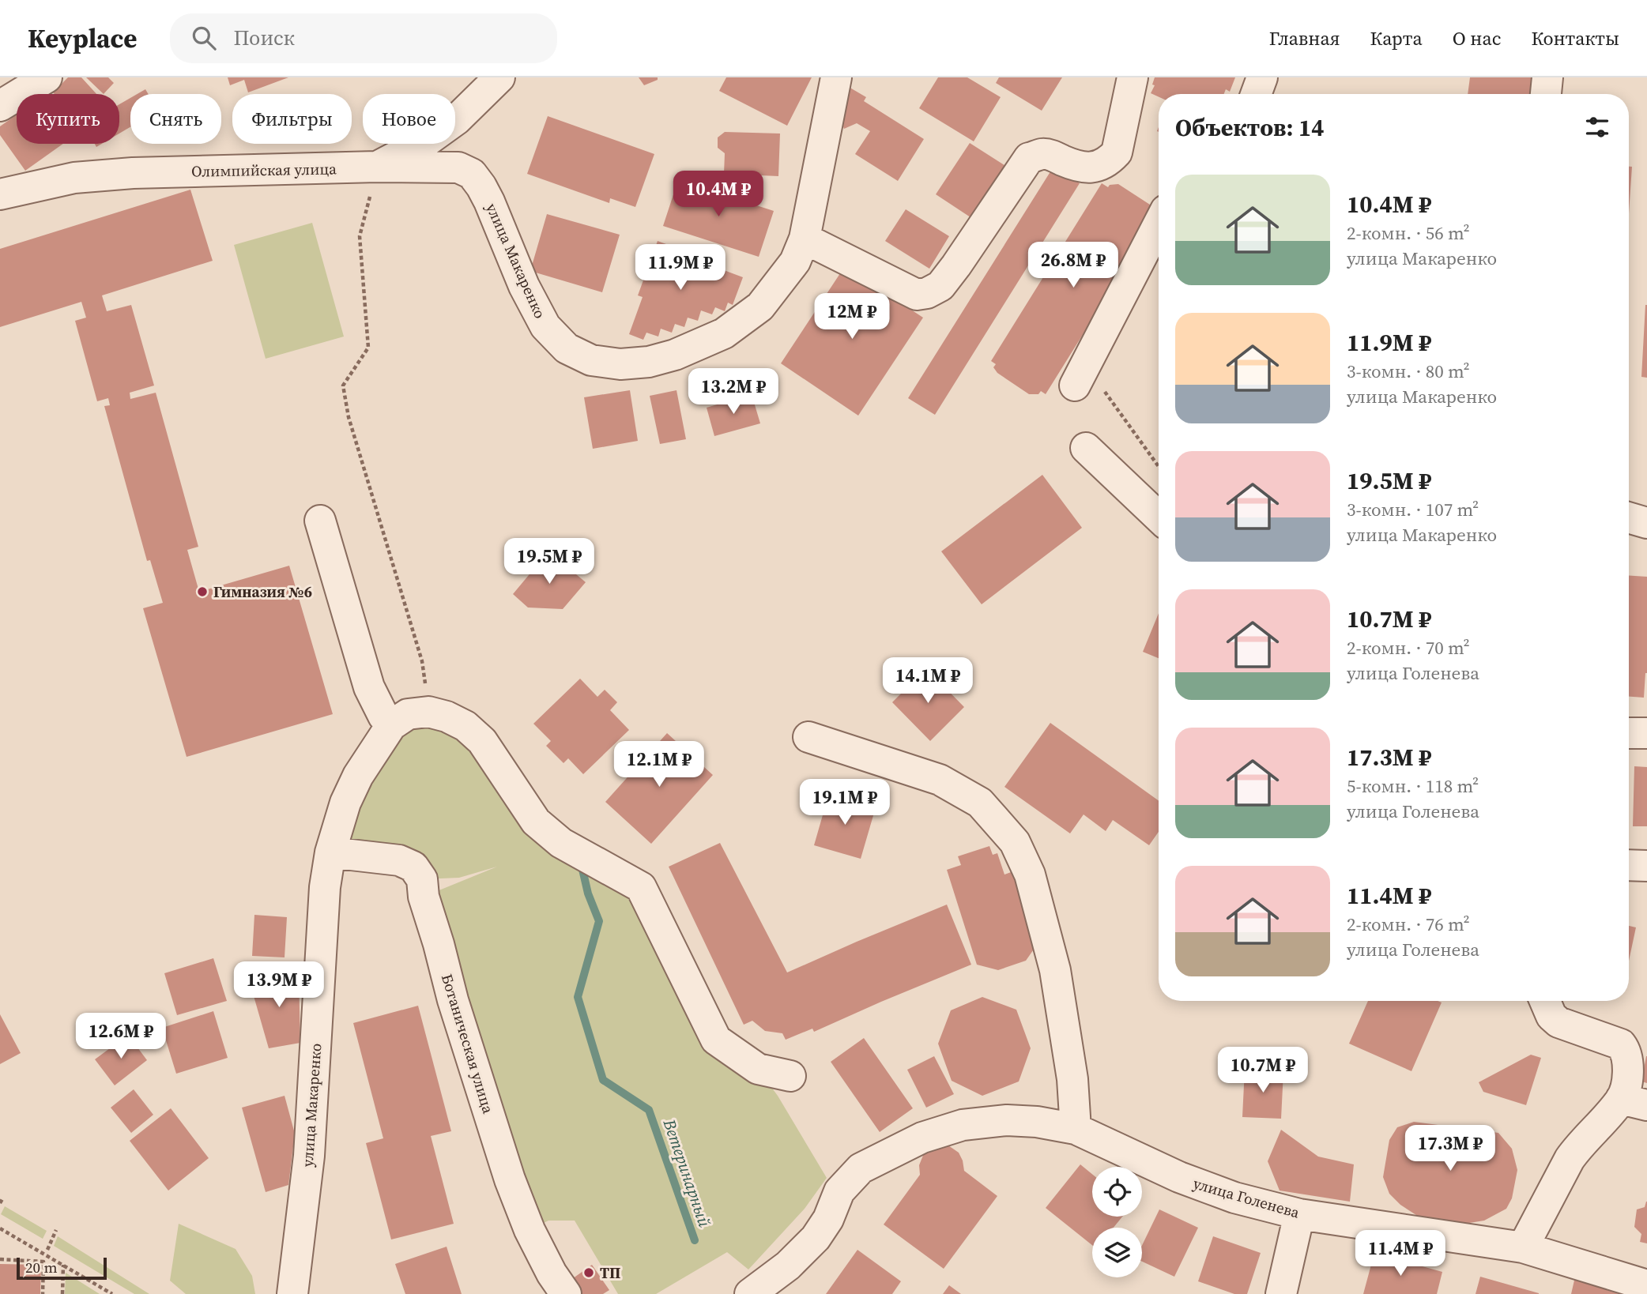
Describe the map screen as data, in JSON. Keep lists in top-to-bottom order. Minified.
{"streets":{"street":["Олимпийская улица","улица Макаренко","Ботаническая улица","улица Голенева"]},"crossings":[["Олимпийская улица","улица Макаренко"],["улица Макаренко","Ботаническая улица"]],"water":["Ветеринарный"],"places":["Гимназия №6","ТП"],"scale_bar":"20 m","page":{"header":"Keyplace","search":"Поиск","nav":["Главная","Карта","О нас","Контакты"],"chip":["Купить","Снять","Фильтры","Новое"],"heading":"Объектов: 14","list":[{"name":"10.4M ₽","note":"2-комн. · 56 m² · улица Макаренко"},{"name":"11.9M ₽","note":"3-комн. · 80 m² · улица Макаренко"},{"name":"19.5M ₽","note":"3-комн. · 107 m² · улица Макаренко"},{"name":"10.7M ₽","note":"2-комн. · 70 m² · улица Голенева"},{"name":"17.3M ₽","note":"5-комн. · 118 m² · улица Голенева"},{"name":"11.4M ₽","note":"2-комн. · 76 m² · улица Голенева"}],"price":["10.4M ₽","26.8M ₽","11.9M ₽","12M ₽","13.2M ₽","19.5M ₽","14.1M ₽","12.1M ₽","19.1M ₽","13.9M ₽","12.6M ₽","10.7M ₽","17.3M ₽","11.4M ₽"],"scale":"20 m"}}
